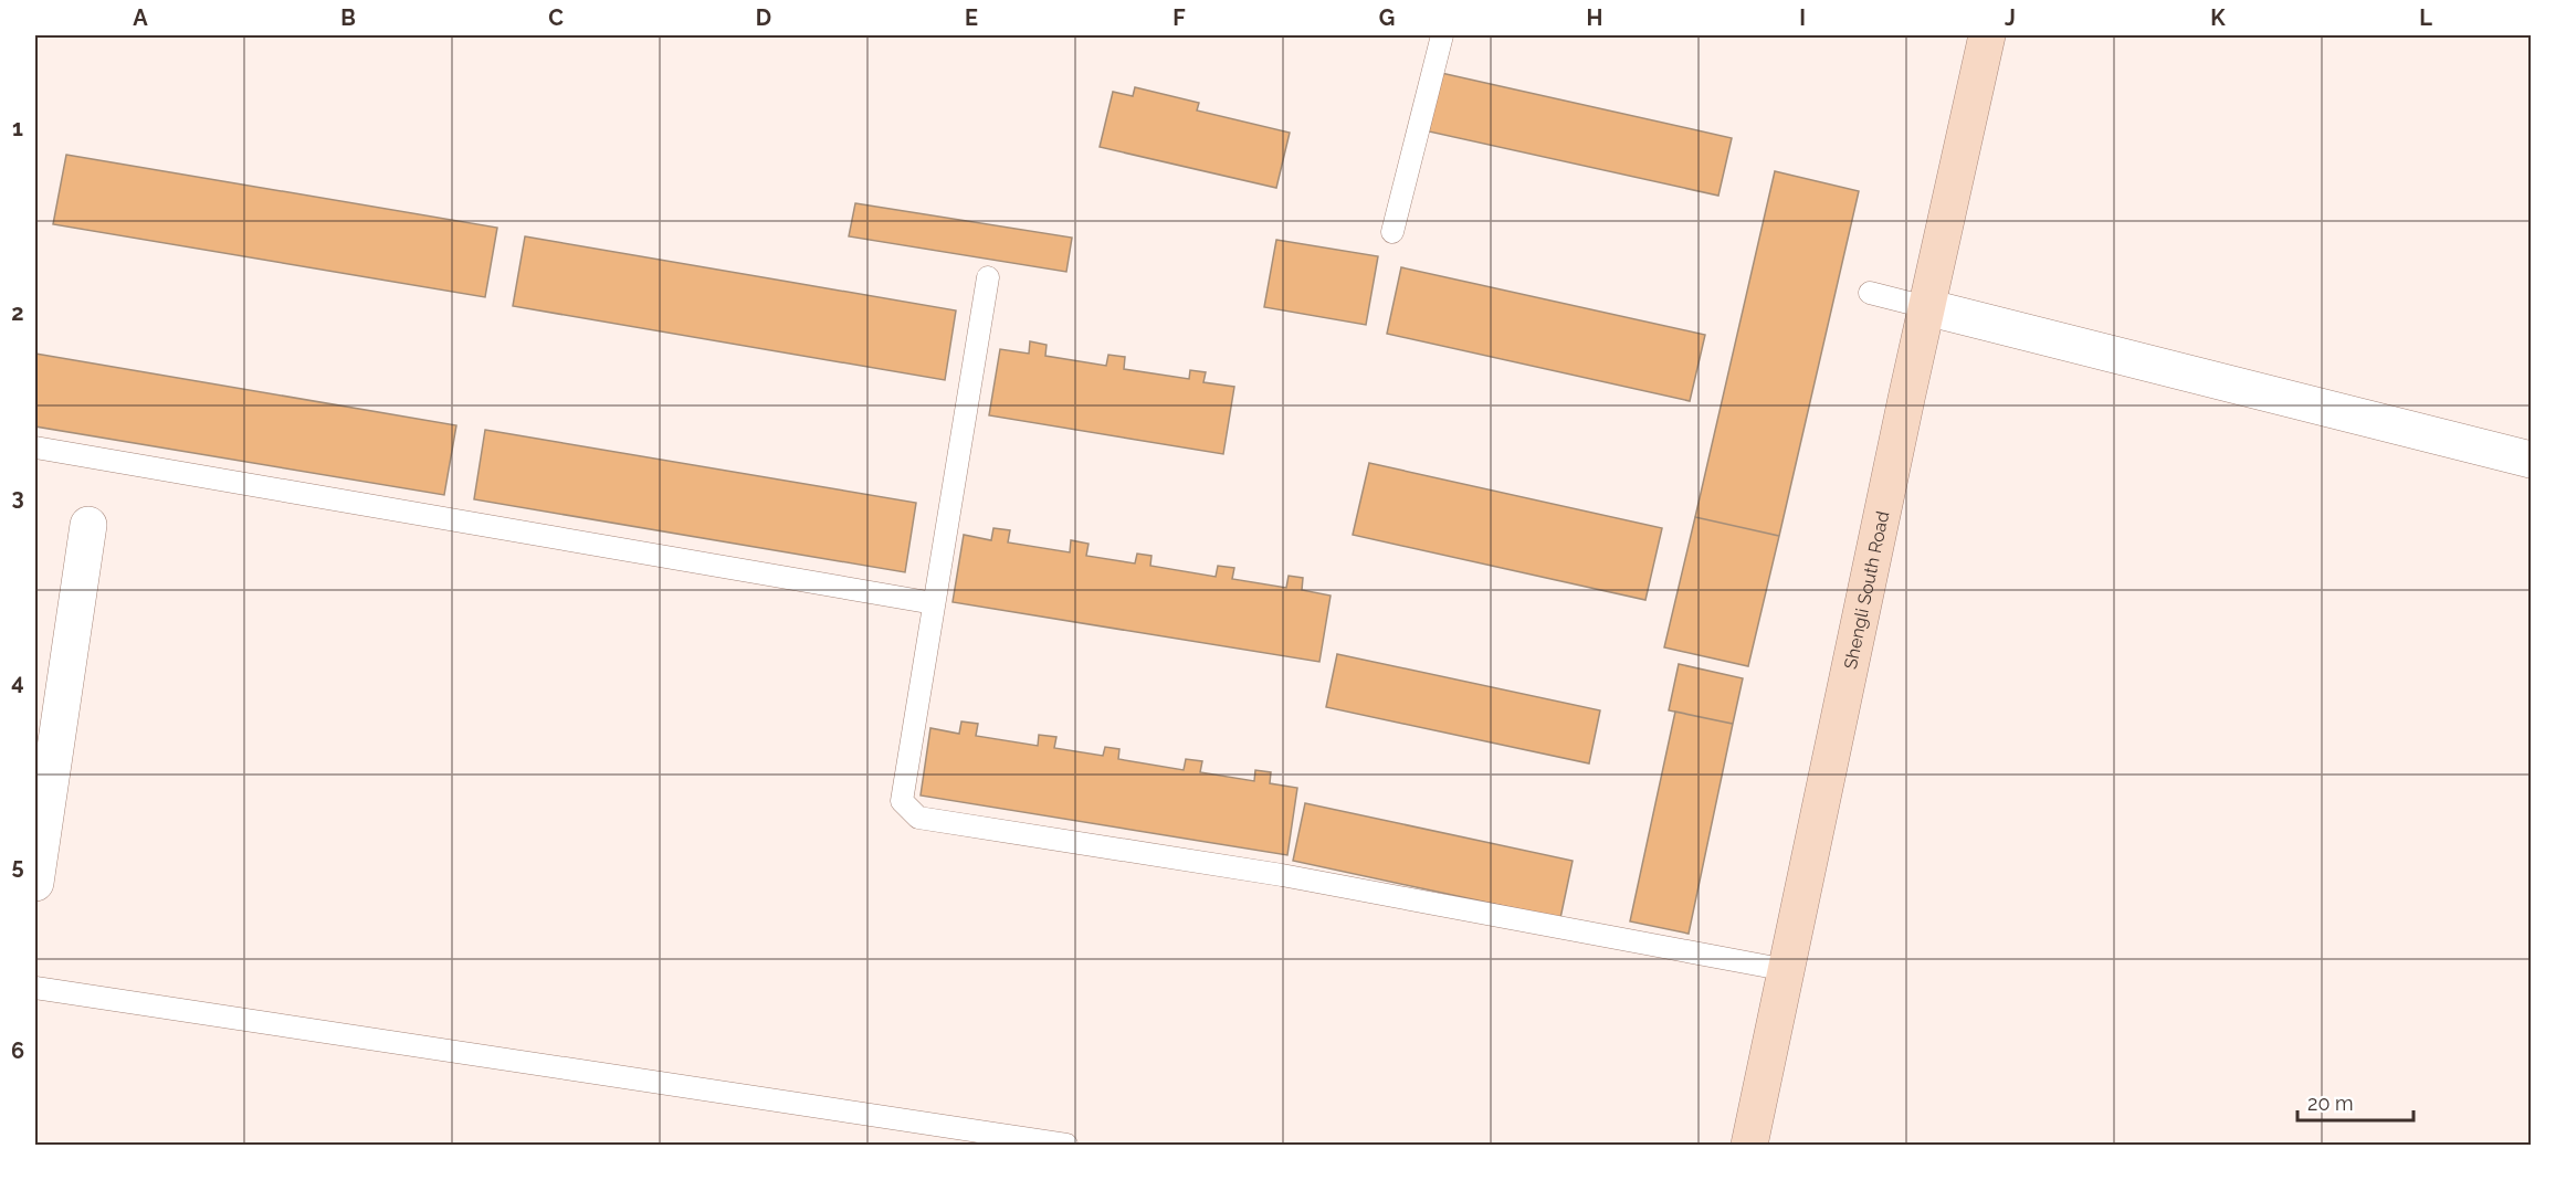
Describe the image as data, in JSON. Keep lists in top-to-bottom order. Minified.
{"streets":{"main road":["Shengli South Road"]},"scale_bar":"20 m","grid":{"columns":["A","B","C","D","E","F","G","H","I","J","K","L"],"rows":["1","2","3","4","5","6"]}}
